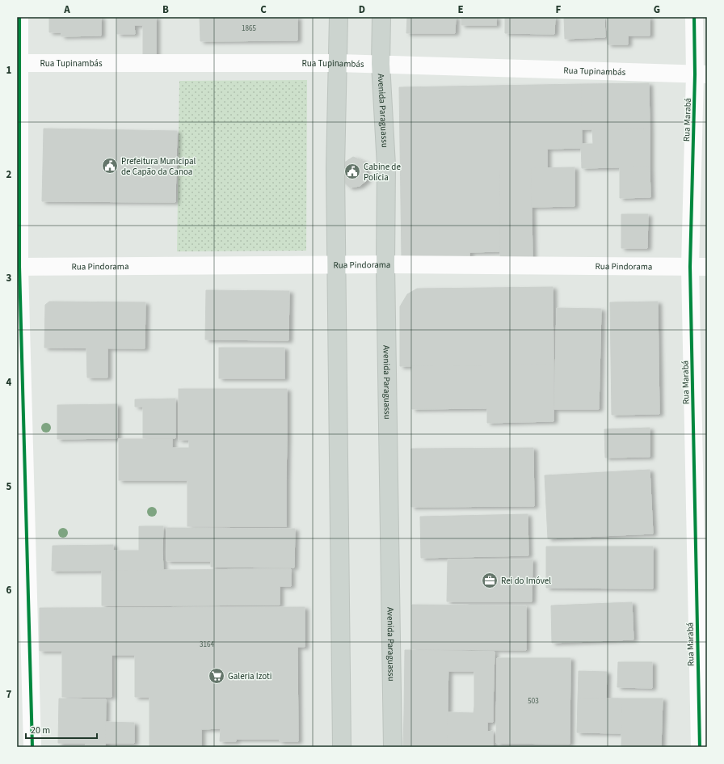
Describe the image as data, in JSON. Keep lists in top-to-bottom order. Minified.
{"streets":{"main road":["Avenida Paraguassu"],"street":["Rua Tupinambás","Rua Marabá","Rua Pindorama"]},"crossings":[["Rua Tupinambás","Avenida Paraguassu"],["Rua Tupinambás","Rua Marabá"],["Avenida Paraguassu","Rua Pindorama"],["Rua Marabá","Rua Pindorama"]],"places":{"public building":["Prefeitura Municipal de Capão da Canoa","Cabine de Polícia"],"office":["Rei do Imóvel"],"supermarket":["Galeria Izoti"]},"house_numbers":["1865","3164","503"],"scale_bar":"20 m","grid":{"columns":["A","B","C","D","E","F","G"],"rows":["1","2","3","4","5","6","7"]}}
